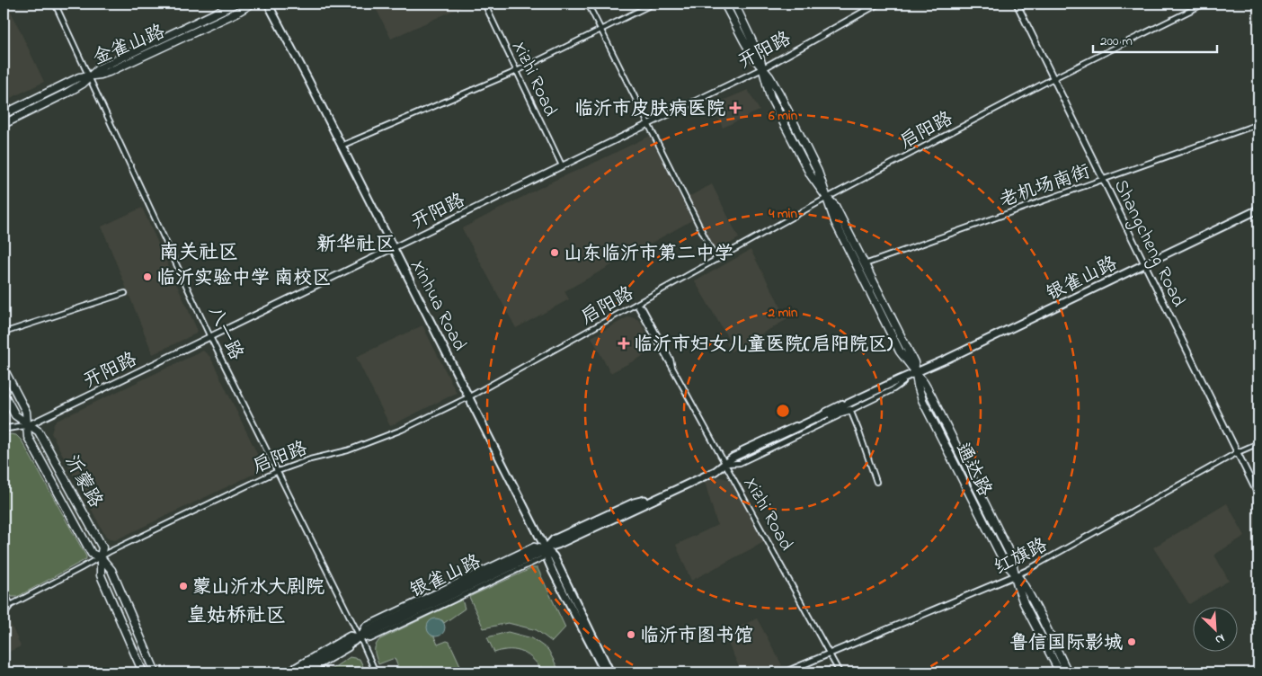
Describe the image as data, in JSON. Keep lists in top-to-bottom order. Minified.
{"streets":{"main road":["金雀山路","银雀山路","Xinhua Road","通达路","沂蒙路"],"street":["开阳路","Xizhi Road","启阳路","老机场南街","Shangcheng Road","八一路","红旗路"]},"crossings":[["金雀山路","八一路"],["开阳路","Xizhi Road"],["开阳路","Xinhua Road"],["开阳路","八一路"],["开阳路","通达路"],["开阳路","沂蒙路"],["Xizhi Road","启阳路"],["Xizhi Road","银雀山路"],["Xizhi Road","红旗路"],["启阳路","Shangcheng Road"],["启阳路","Xinhua Road"],["启阳路","八一路"],["启阳路","通达路"],["启阳路","沂蒙路"],["老机场南街","Shangcheng Road"],["老机场南街","通达路"],["Shangcheng Road","银雀山路"],["Shangcheng Road","红旗路"],["银雀山路","Xinhua Road"],["银雀山路","八一路"],["银雀山路","通达路"],["通达路","红旗路"]],"districts":["新华社区","南关社区","皇姑桥社区"],"places":{"health":["临沂市皮肤病医院","临沂市妇女儿童医院(启阳院区)"],"other":["山东临沂市第二中学","临沂实验中学 南校区","蒙山沂水大剧院","临沂市图书馆","鲁信国际影城"]},"scale_bar":"200 m","north":"bottom right","rings":["6 min","4 min","2 min"]}
